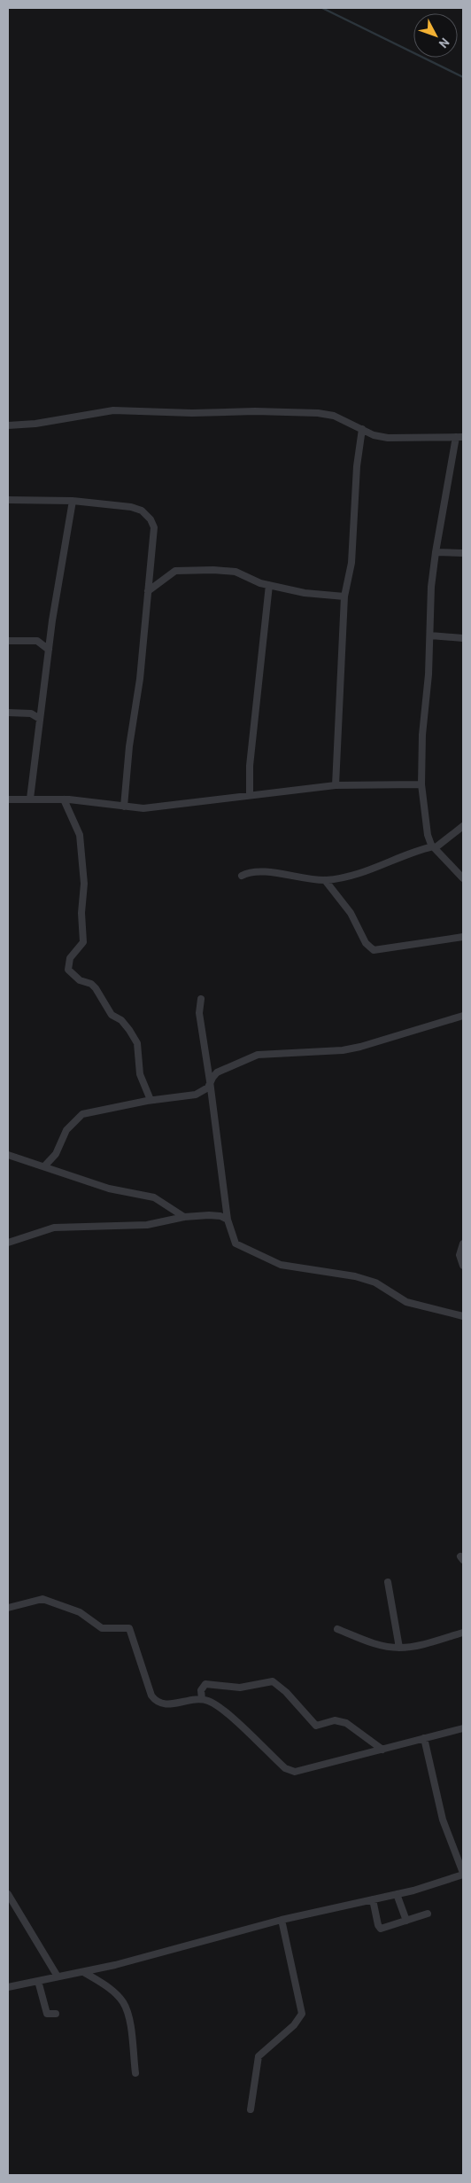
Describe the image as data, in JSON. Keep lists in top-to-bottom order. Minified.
{"north":"bottom right"}
